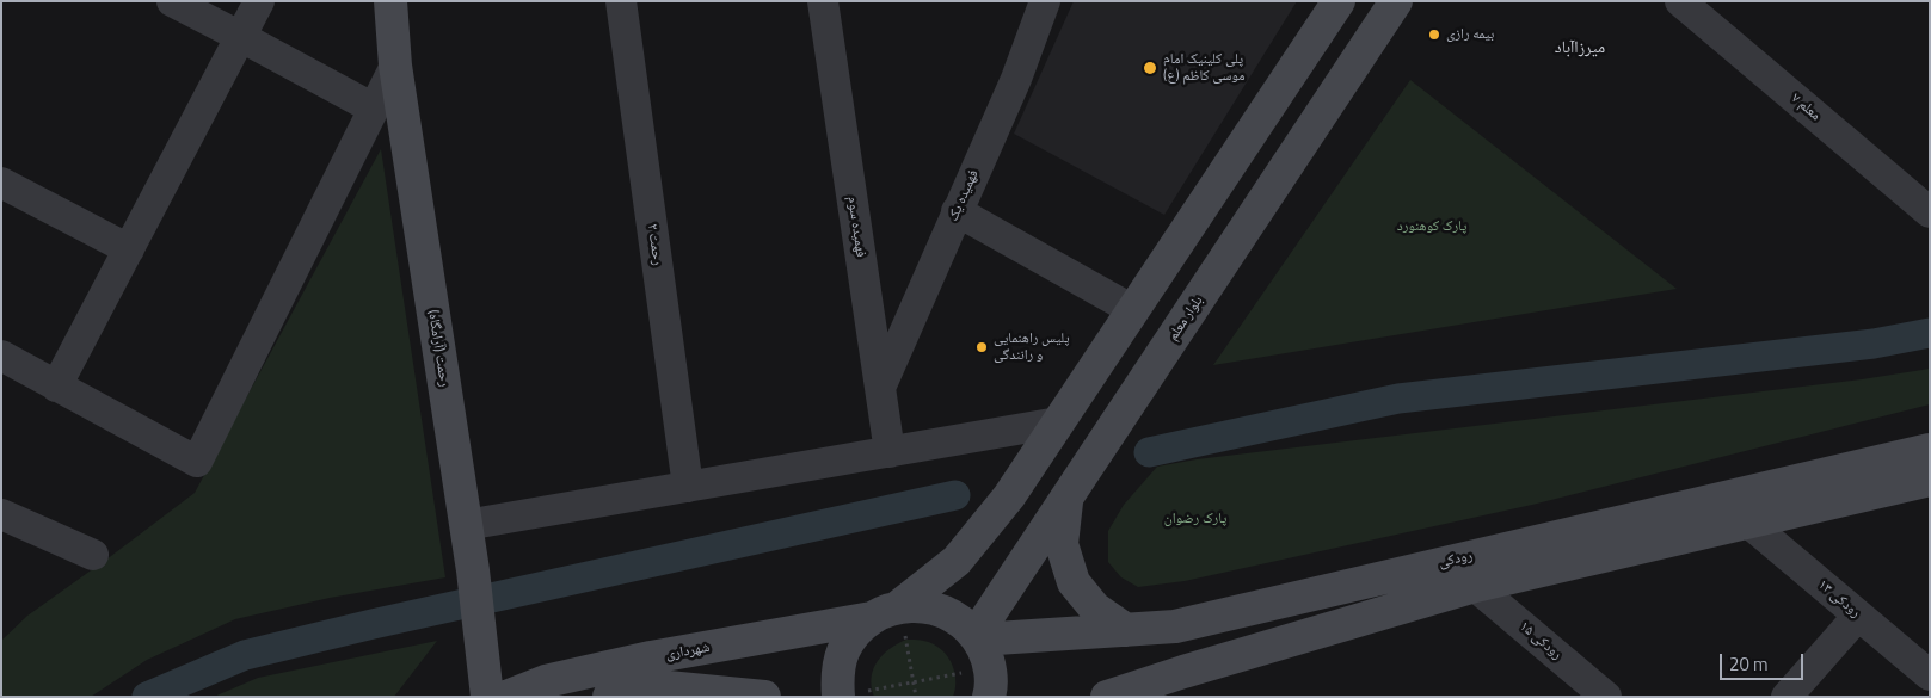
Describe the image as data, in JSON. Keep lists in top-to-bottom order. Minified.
{"streets":{"main road":["بلوار معلم","رحمت (آرامگاه)","رودکی","شهرداری"],"street":["معلم ۷","فهمیده یک","فهمیده سوم","رحمت ۲","رودکی ۱۳","رودکی ۱۵"]},"crossings":[["فهمیده یک","فهمیده سوم"],["بلوار معلم","رودکی"],["بلوار معلم","شهرداری"],["رودکی","رودکی ۱۳"],["رودکی","رودکی ۱۵"],["رودکی","شهرداری"]],"districts":["میرزاآباد"],"parks":["پارک کوهنورد","پارک رضوان"],"places":["بیمه رازی","پلی کلینیک امام موسی کاظم (ع)","پلیس راهنمایی و رانندگی"],"scale_bar":"20 m"}
